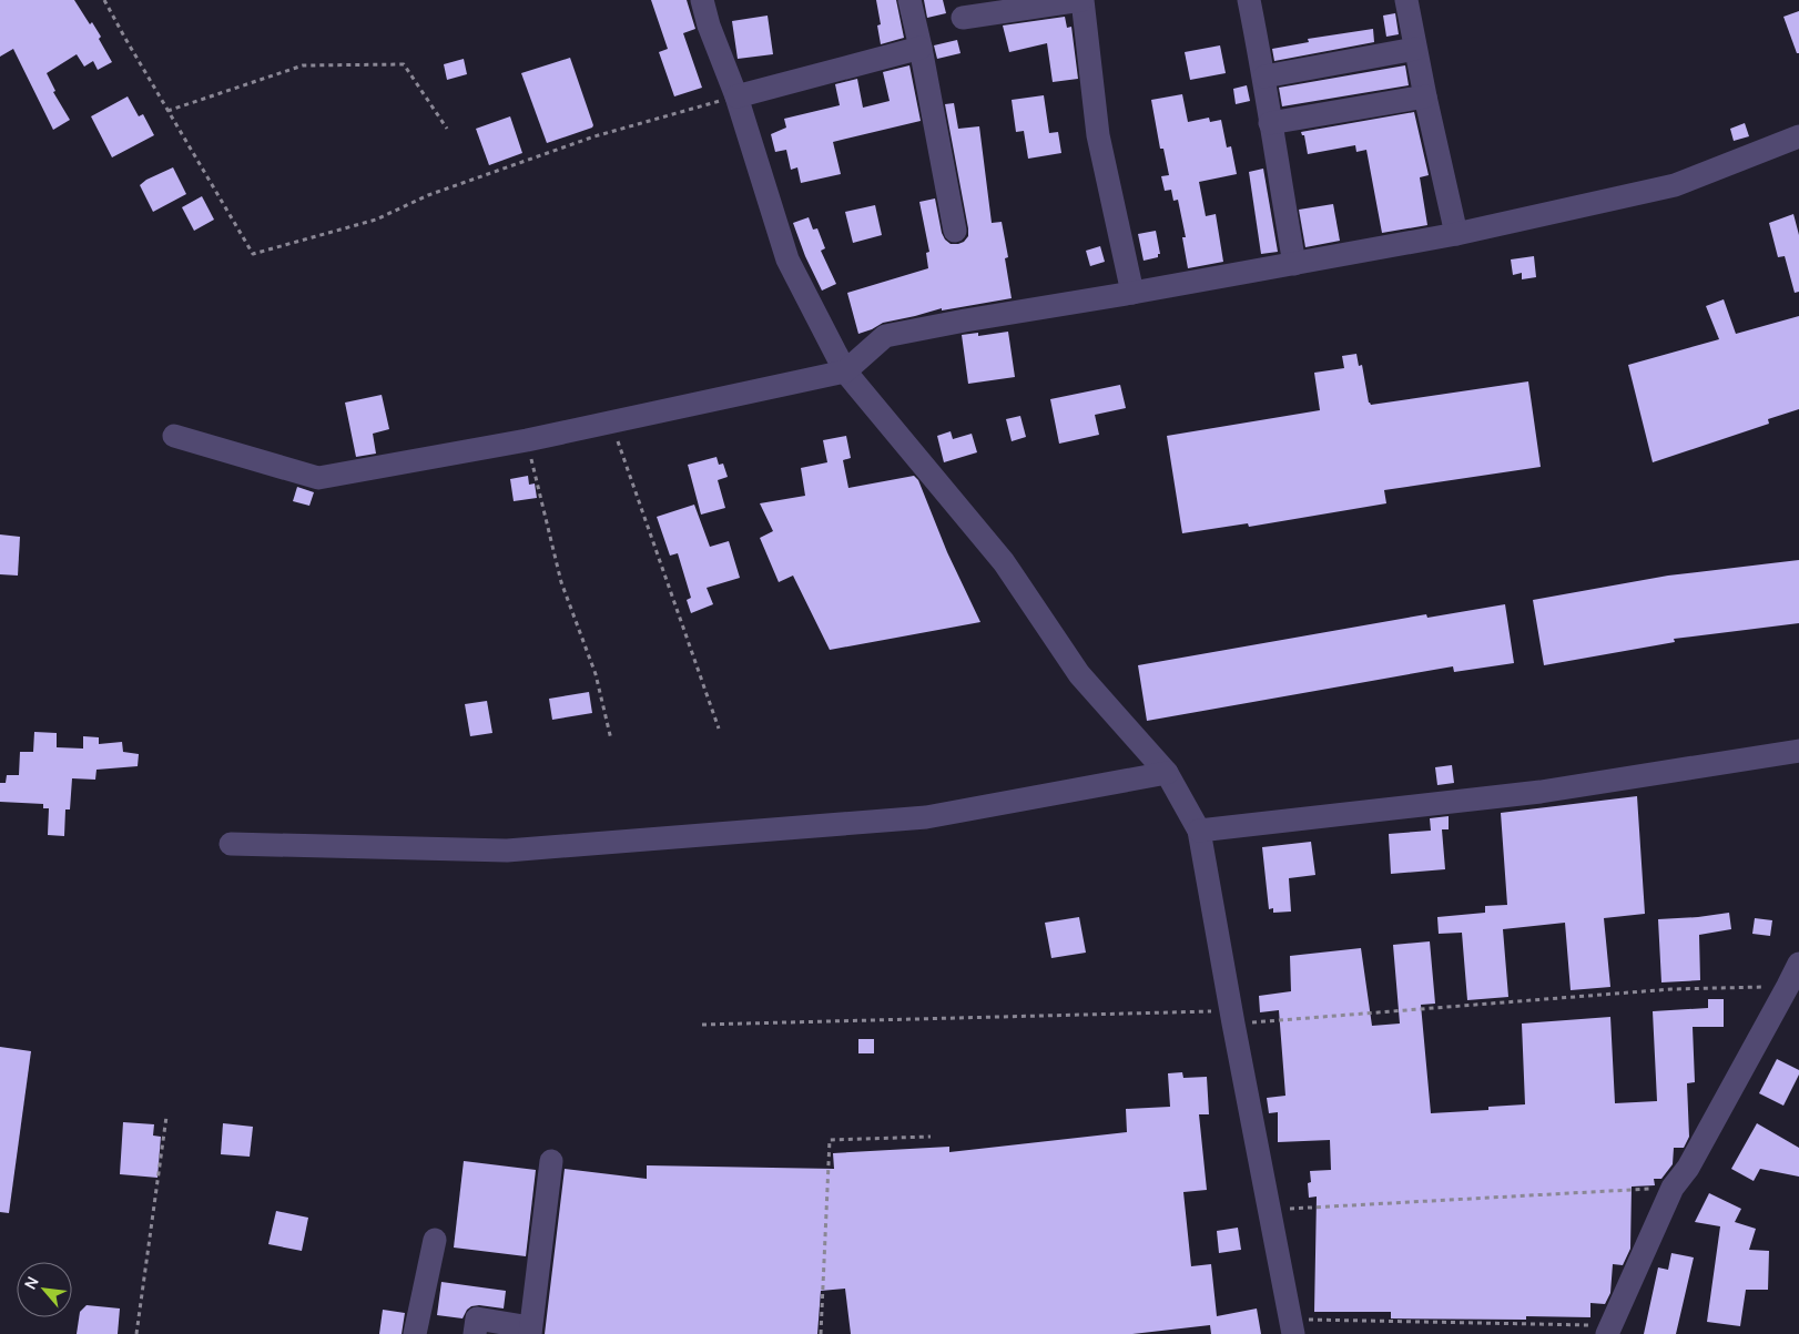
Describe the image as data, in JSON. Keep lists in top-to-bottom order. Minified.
{"north":"top left"}
